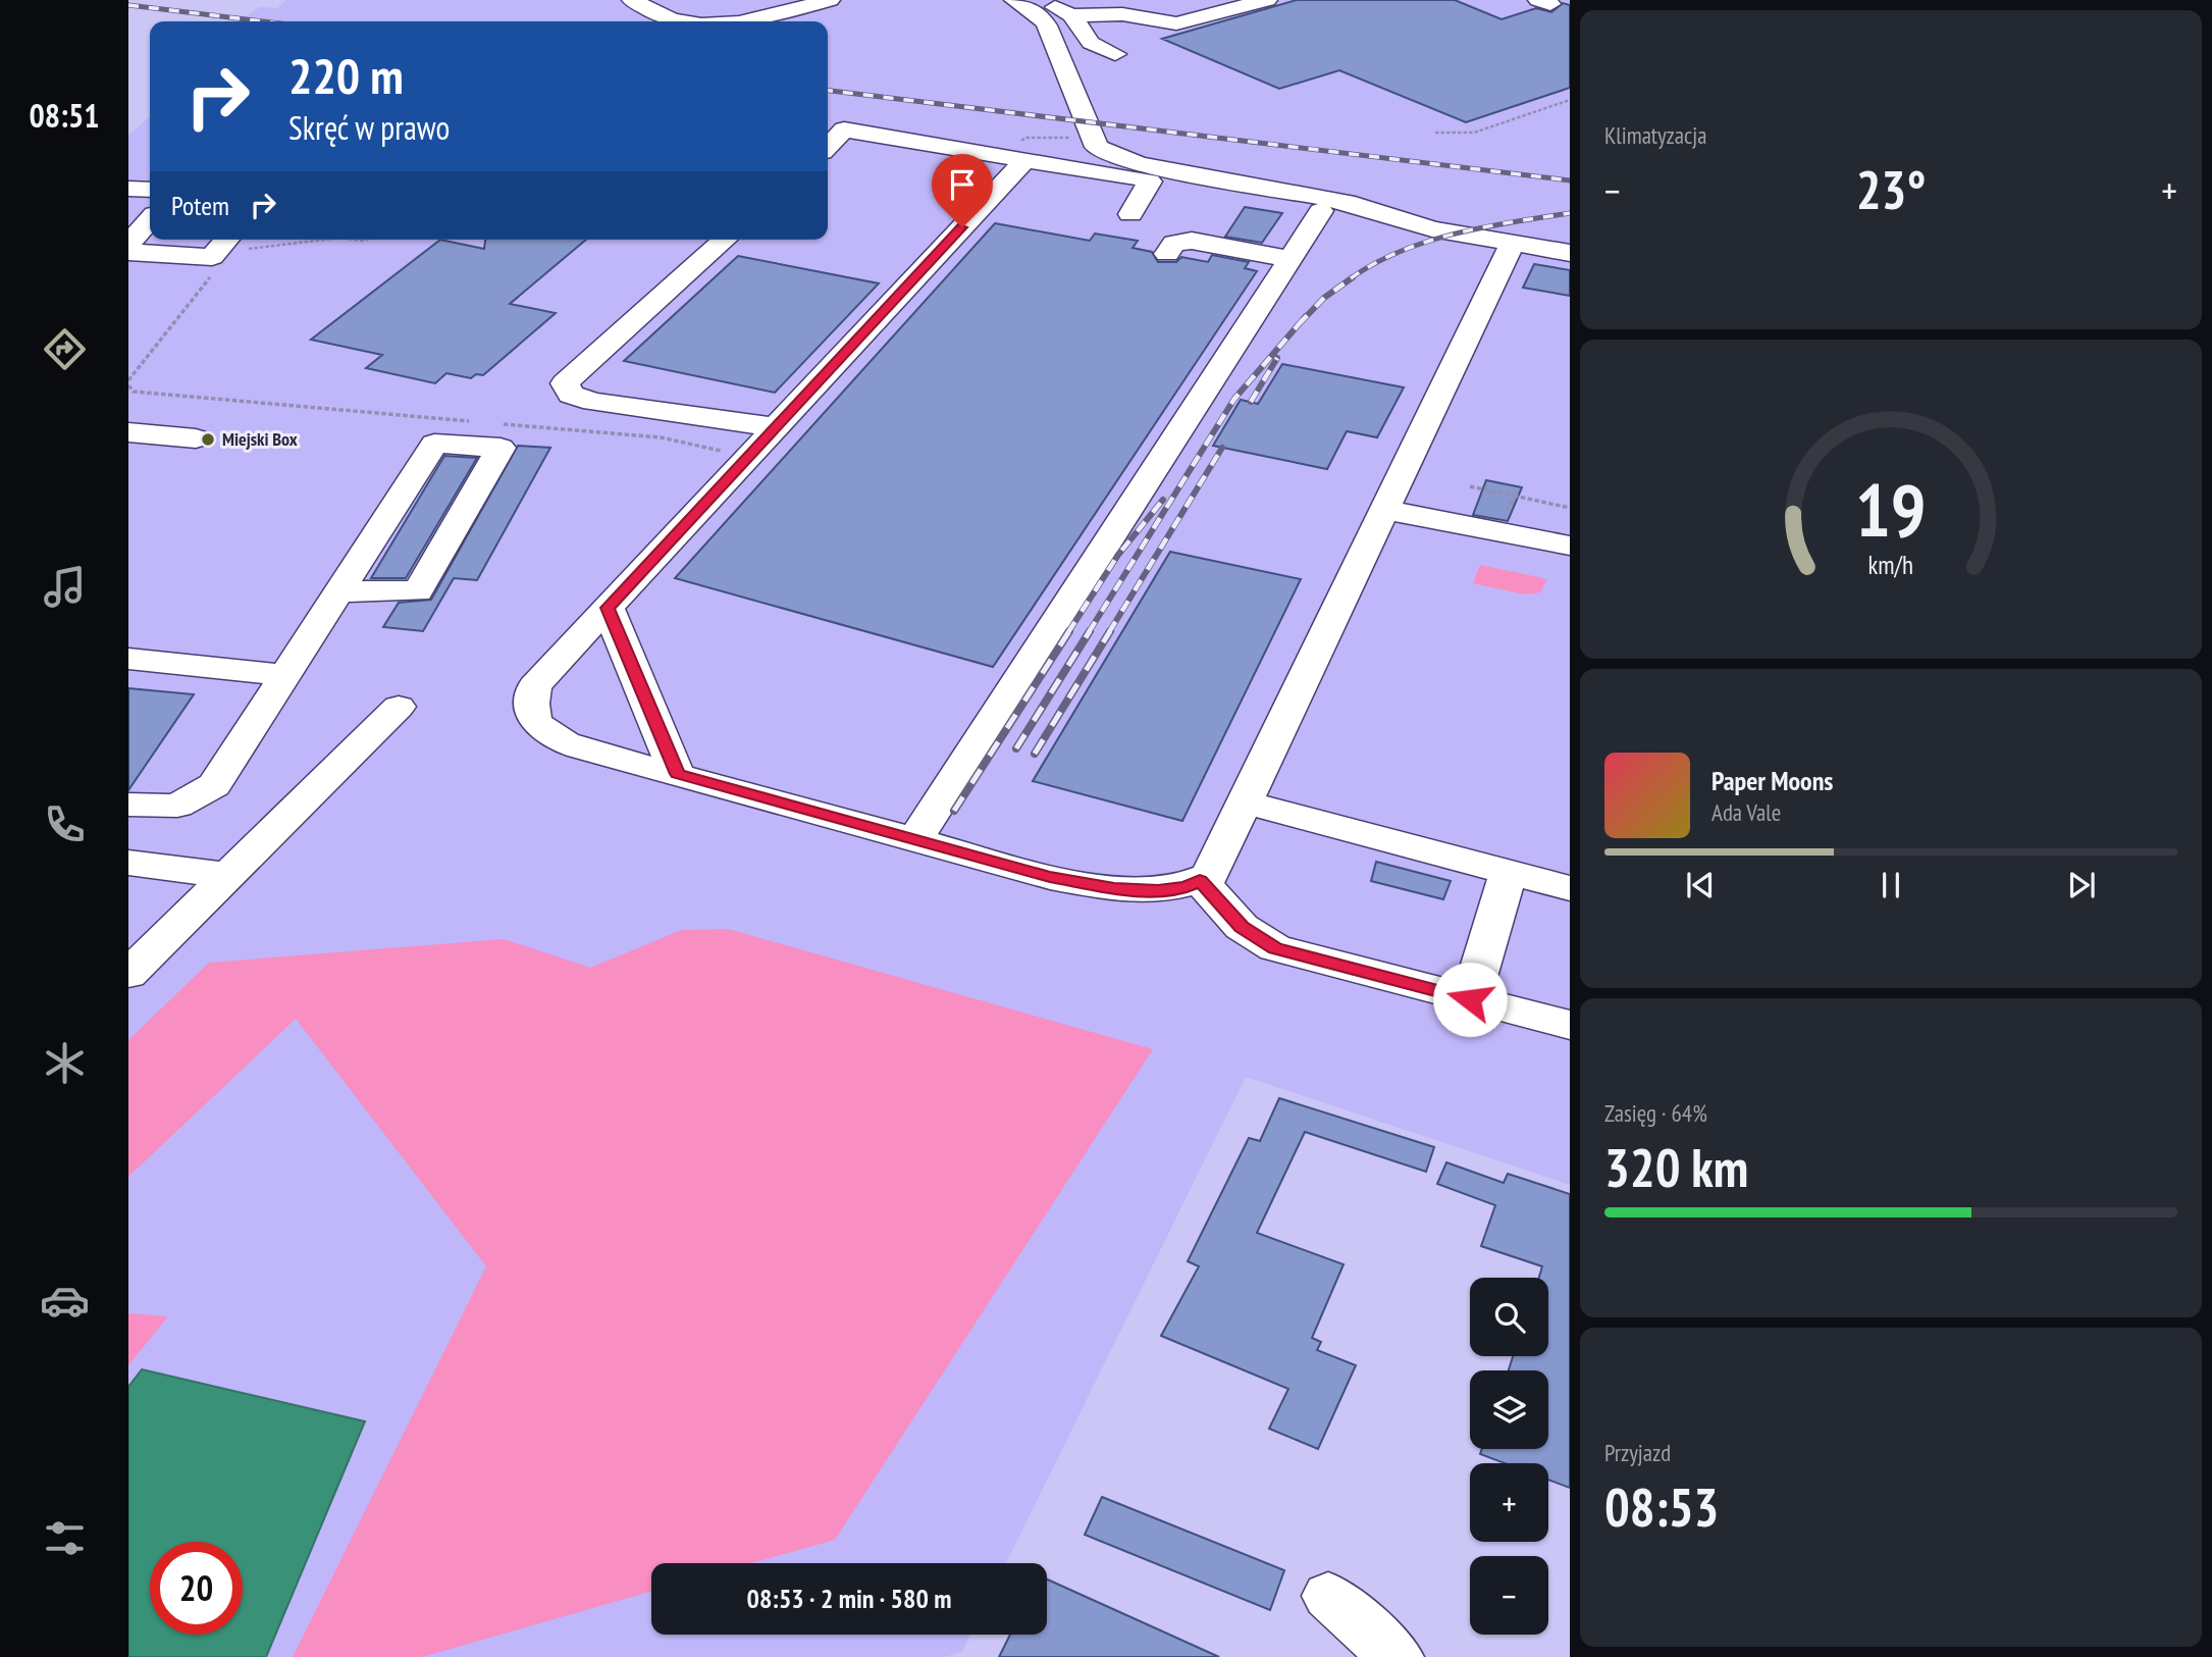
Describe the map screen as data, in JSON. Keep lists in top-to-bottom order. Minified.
{"places":["Miejski Box"],"page":{"tabs":"08:51","tile":["Klimatyzacja",["Zasięg · 64%","320 km"],["Przyjazd","08:53"]],"turn":["220 m","Skręć w prawo"],"heat":["−","23°","+"],"then":"Potem","song":["Paper Moons","Ada Vale"],"map_buttons":["+","−"],"limit":"20","trip":"08:53 · 2 min · 580 m","gauge":["19","km/h"]}}
